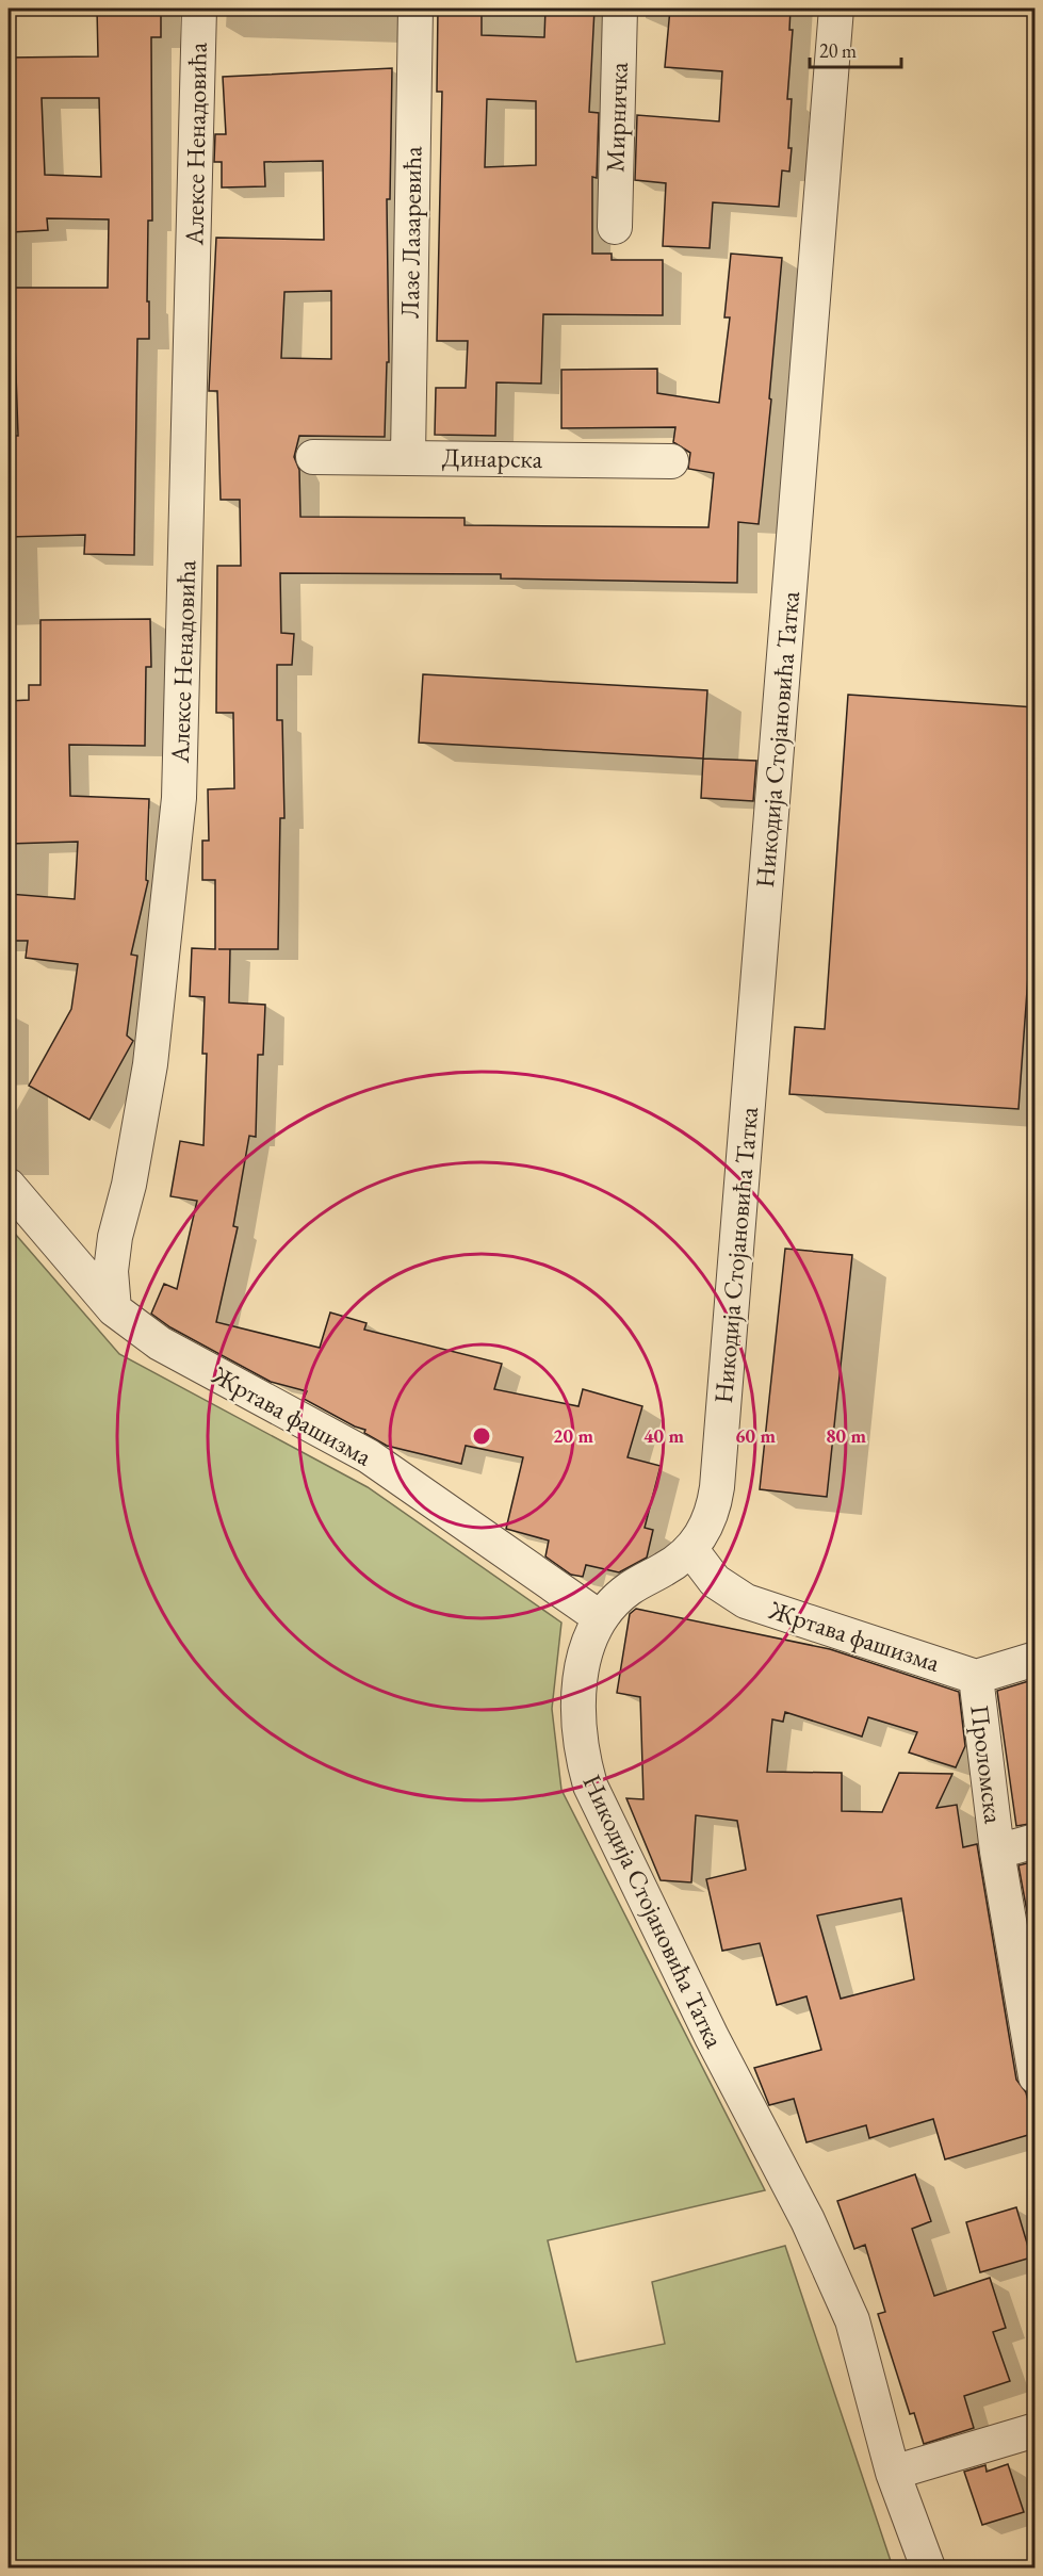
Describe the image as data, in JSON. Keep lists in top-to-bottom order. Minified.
{"streets":{"street":["Мирничка","Алексе Ненадовића","Лазе Лазаревића","Динарска","Никодија Стојановића Татка","Жртава фашизма","Проломска"]},"crossings":[["Алексе Ненадовића","Жртава фашизма"],["Лазе Лазаревића","Динарска"],["Никодија Стојановића Татка","Жртава фашизма"],["Жртава фашизма","Проломска"]],"scale_bar":"20 m","rings":["20 m","40 m","60 m","80 m"]}
